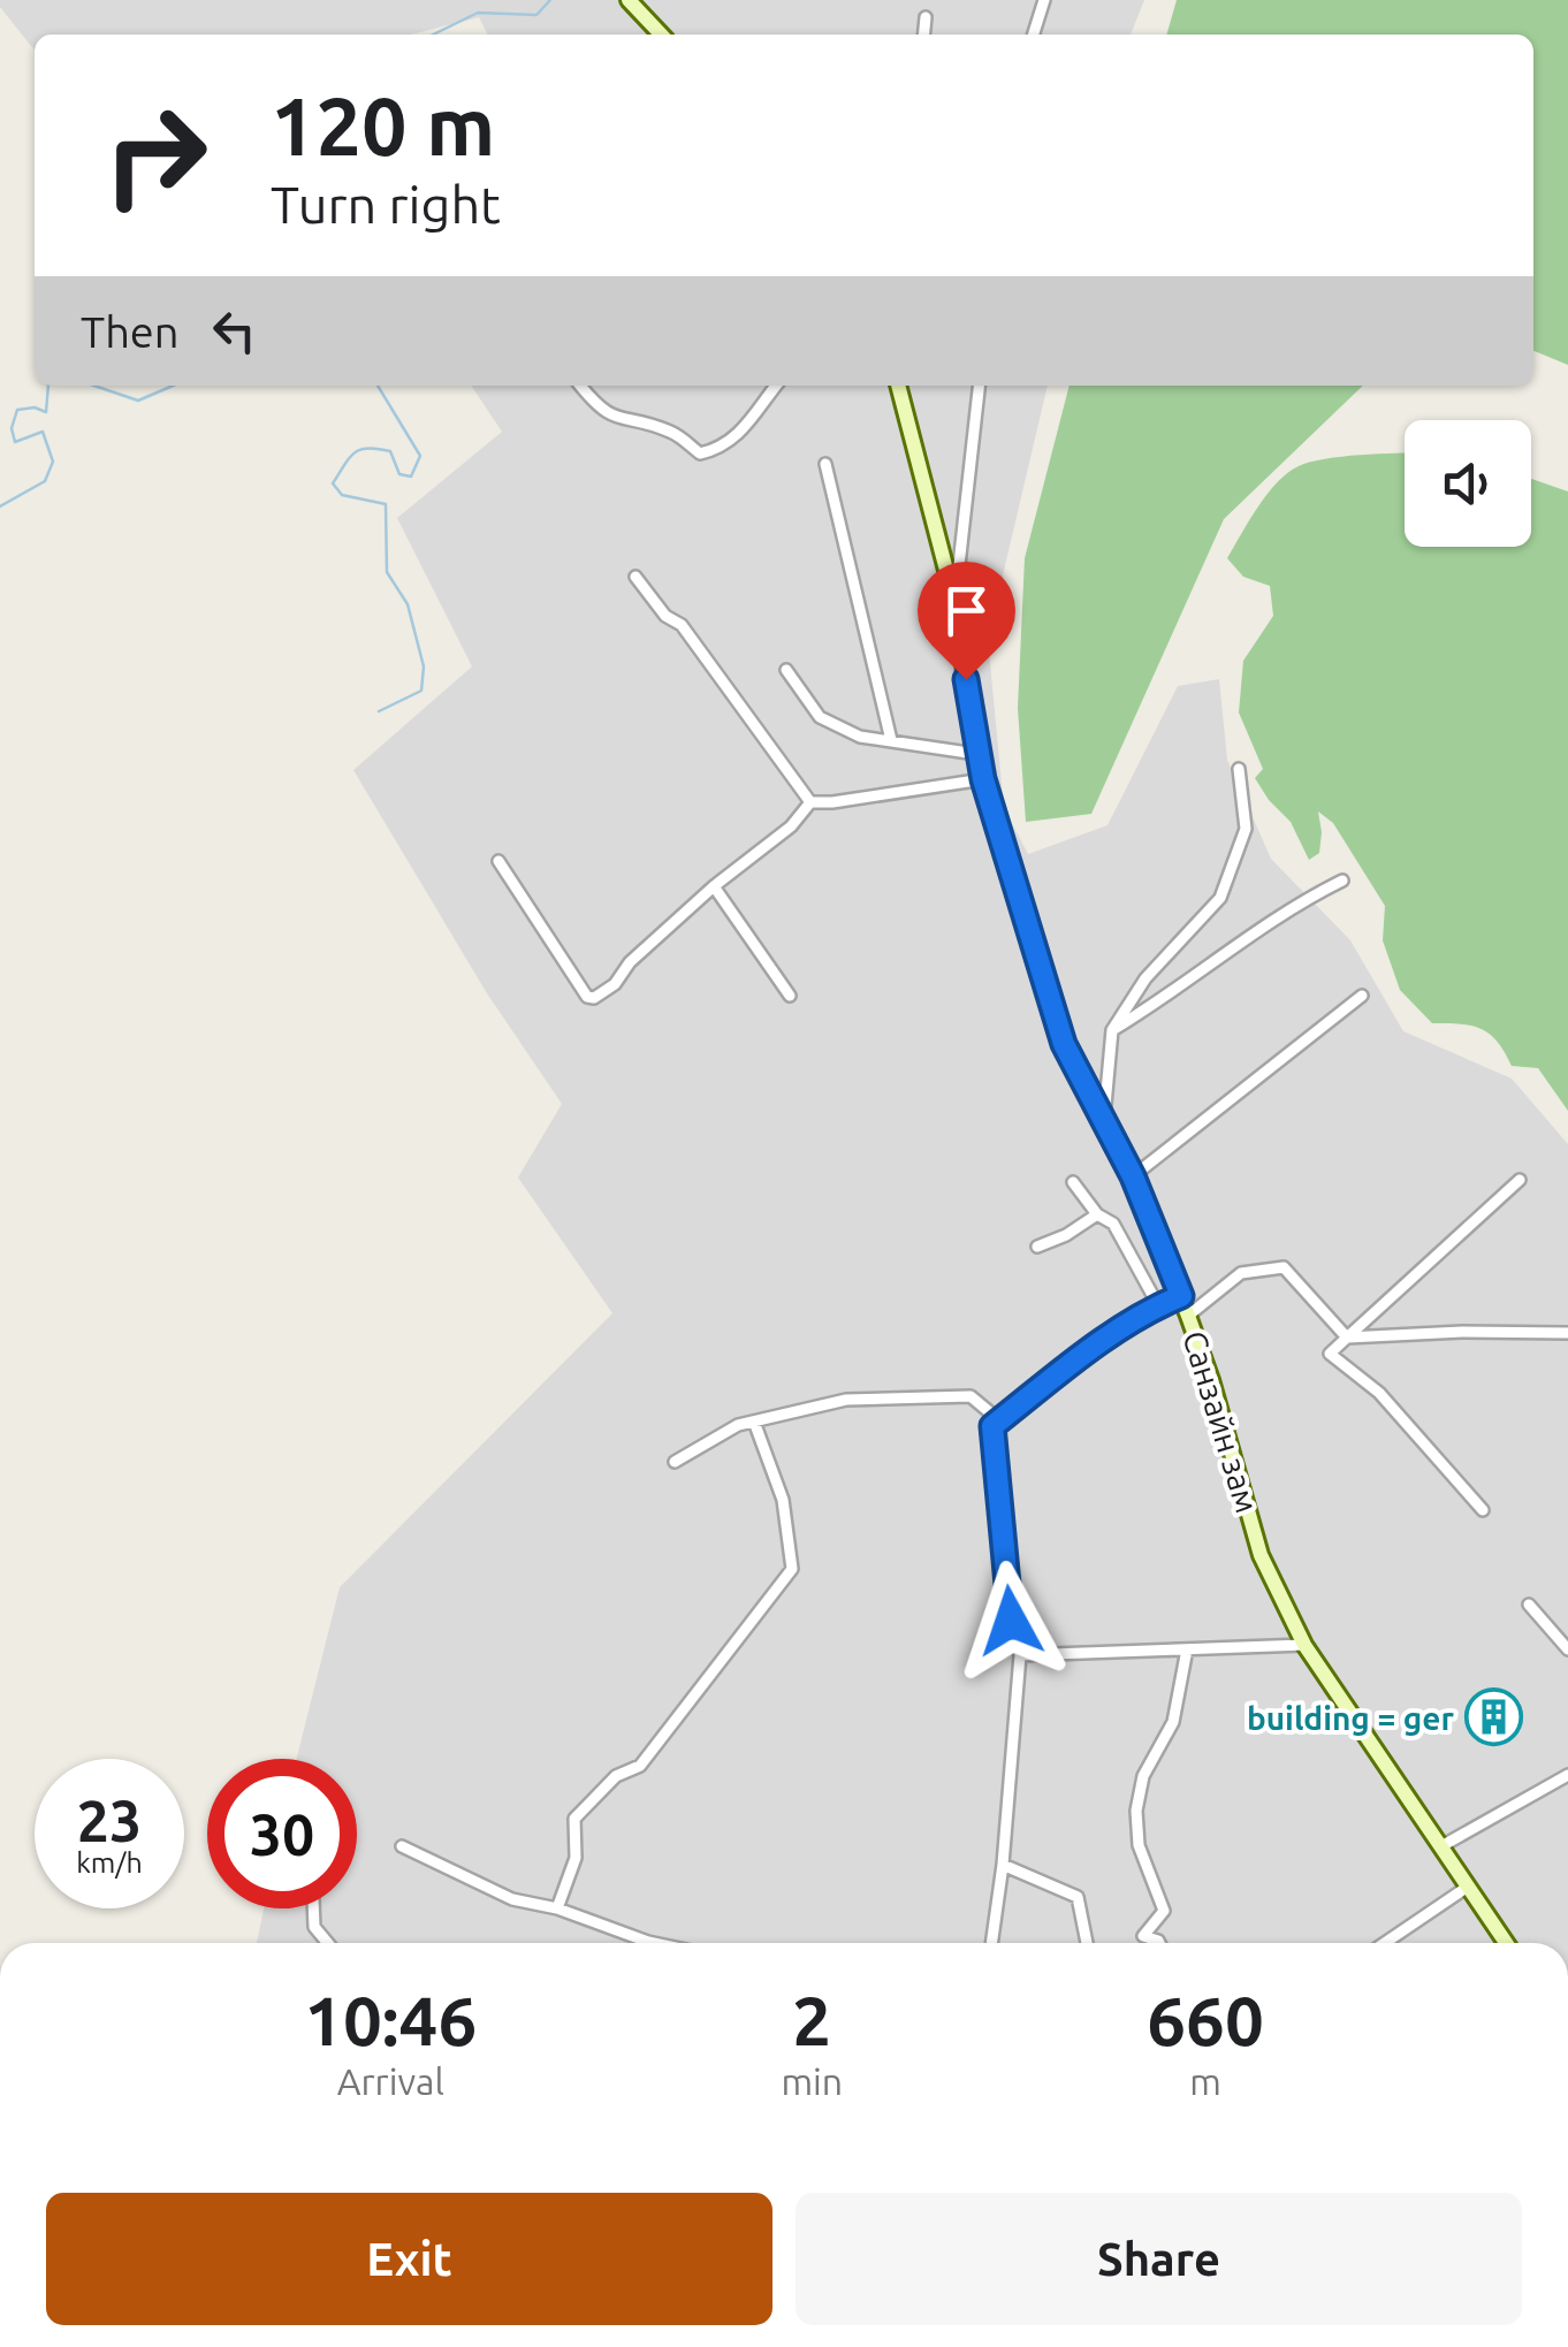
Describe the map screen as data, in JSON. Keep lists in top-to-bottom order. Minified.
{"streets":{"main road":["Санзайн зам"]},"places":{"building":["building = ger"]},"page":{"turn":["120 m","Turn right"],"then":"Then","speed":"23 km/h","limit":"30","eta":["10:46","Arrival","2","min","660","m"],"buttons":["Exit","Share"]}}
